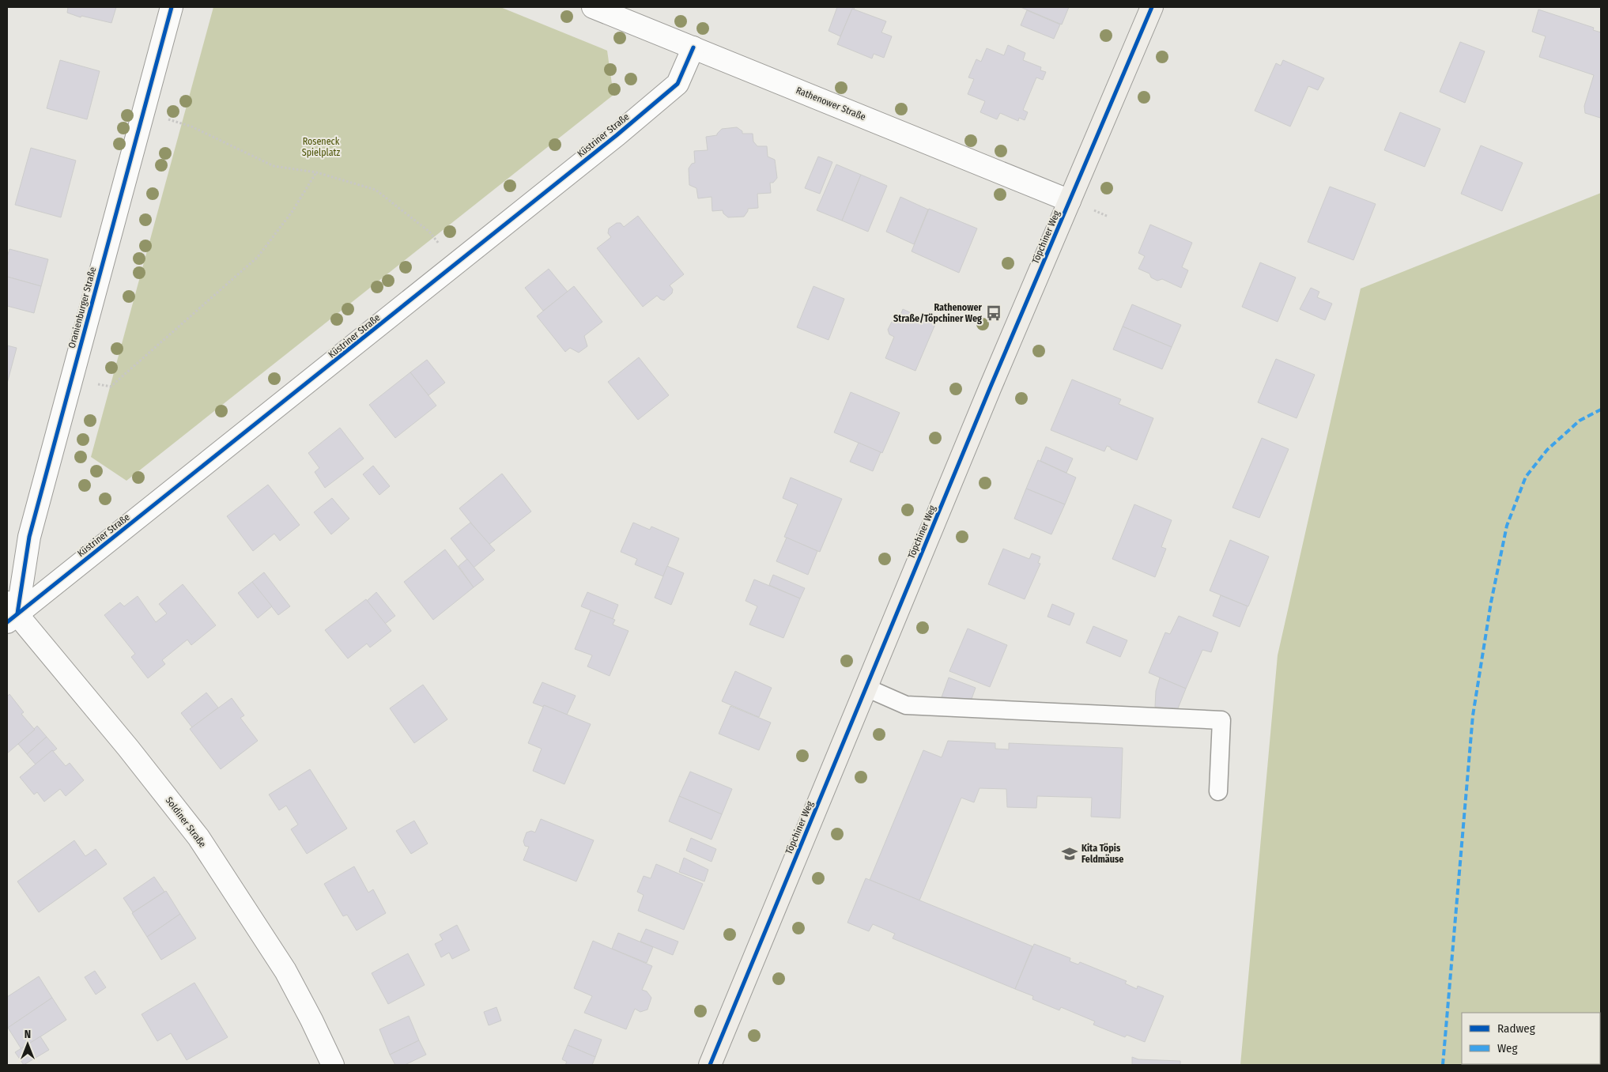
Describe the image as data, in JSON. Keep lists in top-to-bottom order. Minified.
{"streets":{"street":["Rathenower Straße","Küstriner Straße","Töpchiner Weg","Oranienburger Straße","Soldiner Straße"]},"crossings":[["Rathenower Straße","Küstriner Straße"],["Rathenower Straße","Töpchiner Weg"],["Küstriner Straße","Oranienburger Straße"],["Küstriner Straße","Soldiner Straße"],["Oranienburger Straße","Soldiner Straße"]],"parks":["Roseneck Spielplatz"],"places":{"bus stop":["Rathenower Straße/Töpchiner Weg"],"school or university":["Kita Töpis Feldmäuse"]},"legend":["Radweg","Weg"],"north":"top"}
